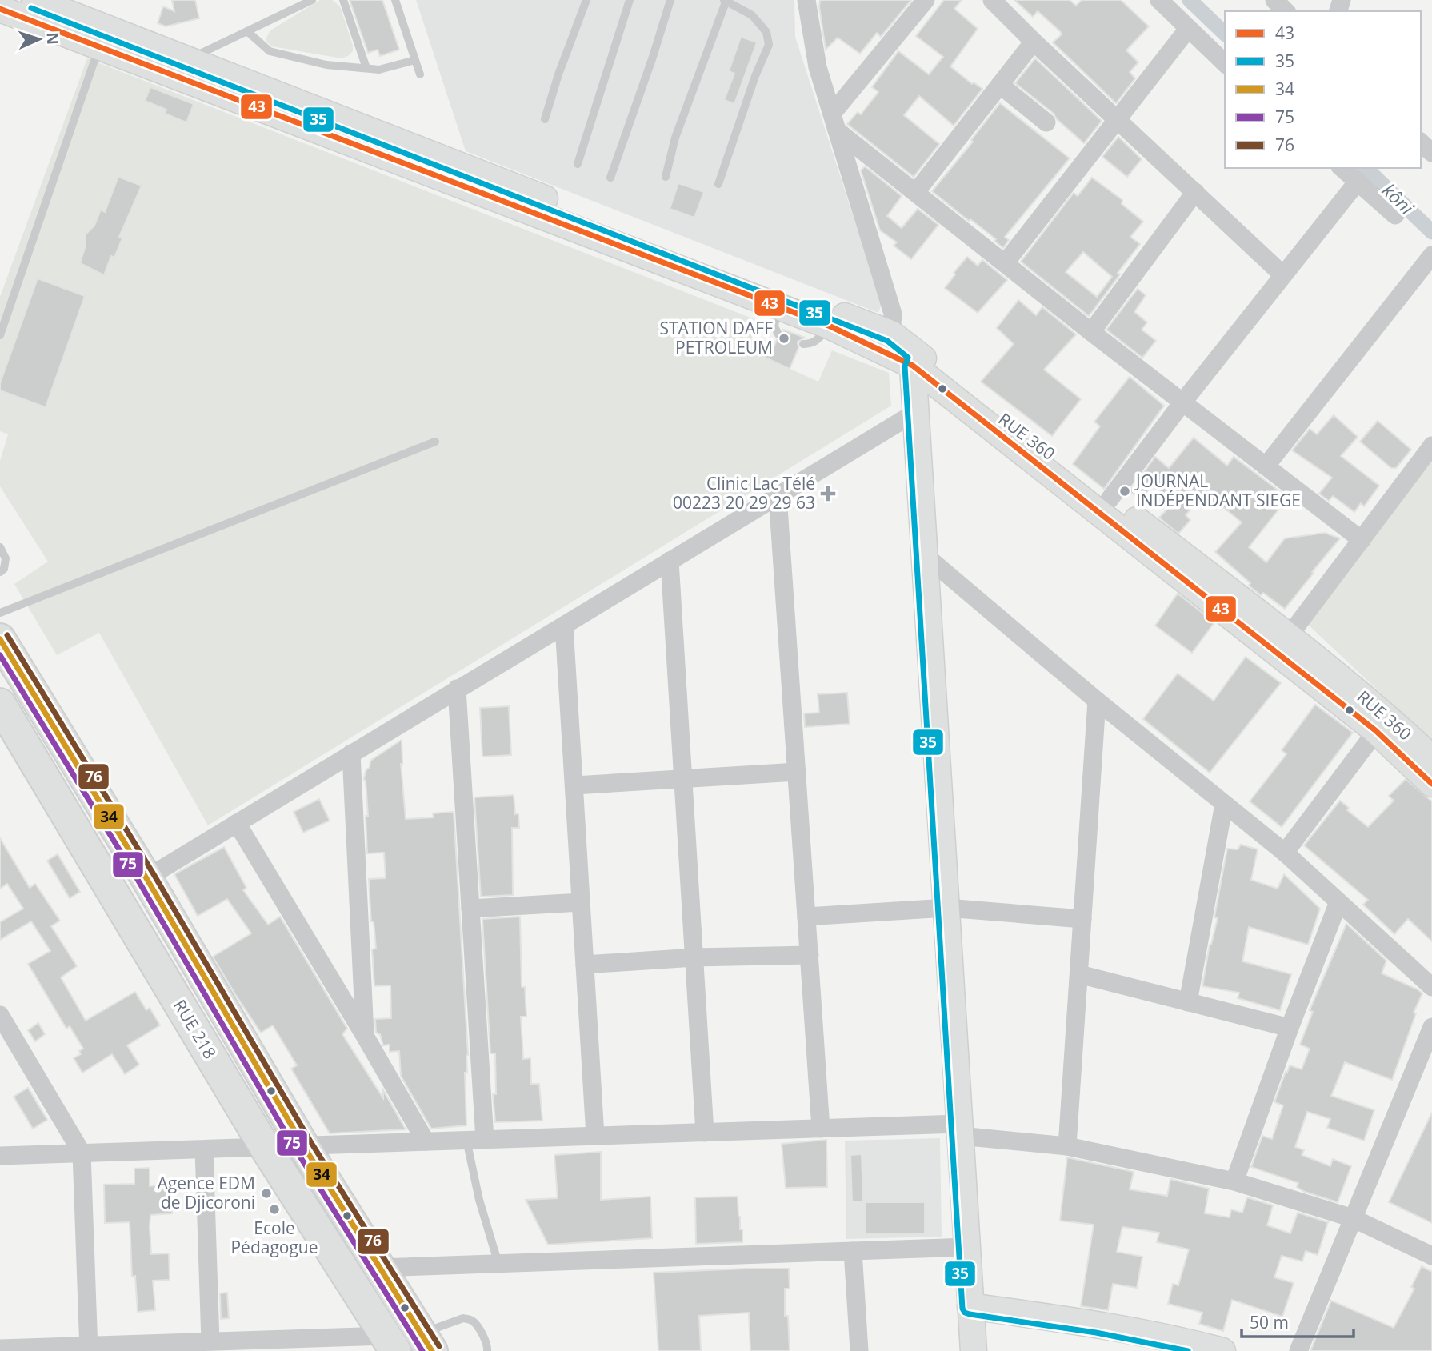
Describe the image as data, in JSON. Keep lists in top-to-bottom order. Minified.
{"streets":{"highway":["RUE 218"],"main road":["RUE 360"]},"water":["kôni"],"places":{"other":["STATION DAFF PETROLEUM","JOURNAL INDÉPENDANT SIEGE","Agence EDM de Djicoroni","Ecole Pédagogue"],"health":["Clinic Lac Télé 00223 20 29 29 63"]},"lines":["transit line 35","transit line 43","transit line 76","transit line 34","transit line 75"],"legend":["43","35","34","75","76"],"scale_bar":"50 m","north":"right"}
